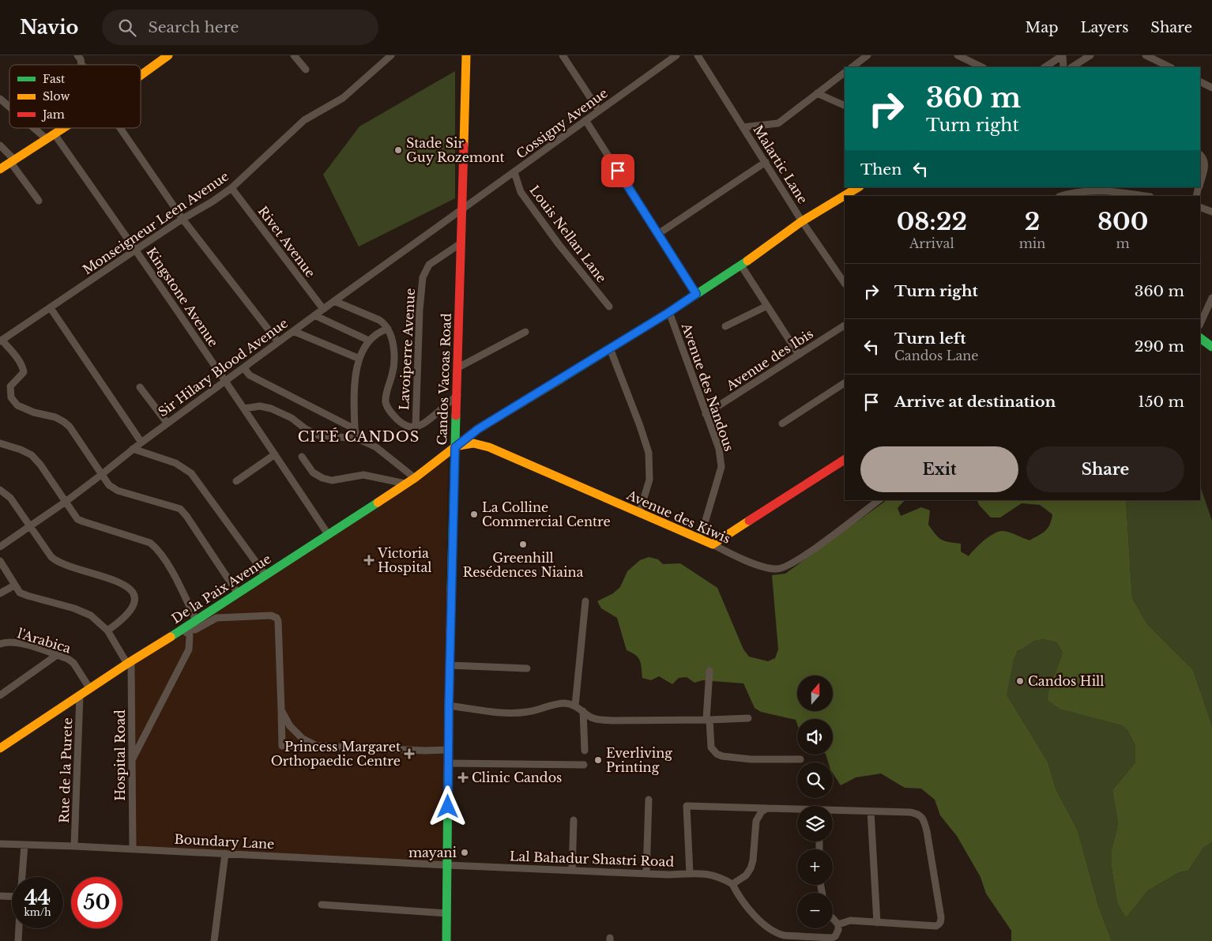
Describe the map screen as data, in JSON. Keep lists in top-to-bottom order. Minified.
{"streets":{"main road":["Candos Vacoas Road","Avenue des Kiwis","De la Paix Avenue"],"street":["Cossigny Avenue","Malartic Lane","Monseigneur Leen Avenue","Louis Nellan Lane","Rivet Avenue","Kingstone Avenue","Lavoiperre Avenue","Avenue des Ibis","Sir Hilary Blood Avenue","Avenue des Nandous","l'Arabica","Hospital Road","Rue de la Purete","Boundary Lane","Lal Bahadur Shastri Road"]},"crossings":[["Cossigny Avenue","Louis Nellan Lane"],["Cossigny Avenue","Sir Hilary Blood Avenue"],["Cossigny Avenue","Candos Vacoas Road"],["Malartic Lane","De la Paix Avenue"],["Monseigneur Leen Avenue","Rivet Avenue"],["Monseigneur Leen Avenue","Kingstone Avenue"],["Rivet Avenue","Sir Hilary Blood Avenue"],["Kingstone Avenue","Sir Hilary Blood Avenue"],["Kingstone Avenue","De la Paix Avenue"],["Lavoiperre Avenue","Candos Vacoas Road"],["Avenue des Ibis","Avenue des Nandous"],["Sir Hilary Blood Avenue","Candos Vacoas Road"],["Candos Vacoas Road","Avenue des Kiwis"],["Candos Vacoas Road","De la Paix Avenue"],["Candos Vacoas Road","Boundary Lane"],["Candos Vacoas Road","Lal Bahadur Shastri Road"],["Avenue des Nandous","Avenue des Kiwis"],["Avenue des Nandous","De la Paix Avenue"],["Avenue des Kiwis","De la Paix Avenue"],["De la Paix Avenue","l'Arabica"],["De la Paix Avenue","Hospital Road"],["De la Paix Avenue","Rue de la Purete"],["Hospital Road","Boundary Lane"],["Rue de la Purete","Boundary Lane"],["Boundary Lane","Lal Bahadur Shastri Road"]],"districts":["CITÉ CANDOS"],"places":{"other":["Stade Sir Guy Rozemont","La Colline Commercial Centre","Greenhill Resédences Niaina","Candos Hill","Everliving Printing","mayani"],"health":["Victoria Hospital","Princess Margaret Orthopaedic Centre","Clinic Candos"]},"legend":["Fast","Slow","Jam"],"north":"top","page":{"header":"Navio","search":"Search here","nav":["Map","Layers","Share"],"turn":["360 m","Turn right"],"then":"Then","eta":["08:22","Arrival","2","min","800","m"],"list":[{"name":"Turn right","value":"360 m"},{"name":"Turn left","note":"Candos Lane","value":"290 m"},{"name":"Arrive at destination","value":"150 m"}],"buttons":["Exit","Share"],"map_buttons":["+","−"],"speed":"44 km/h","limit":"50"}}
